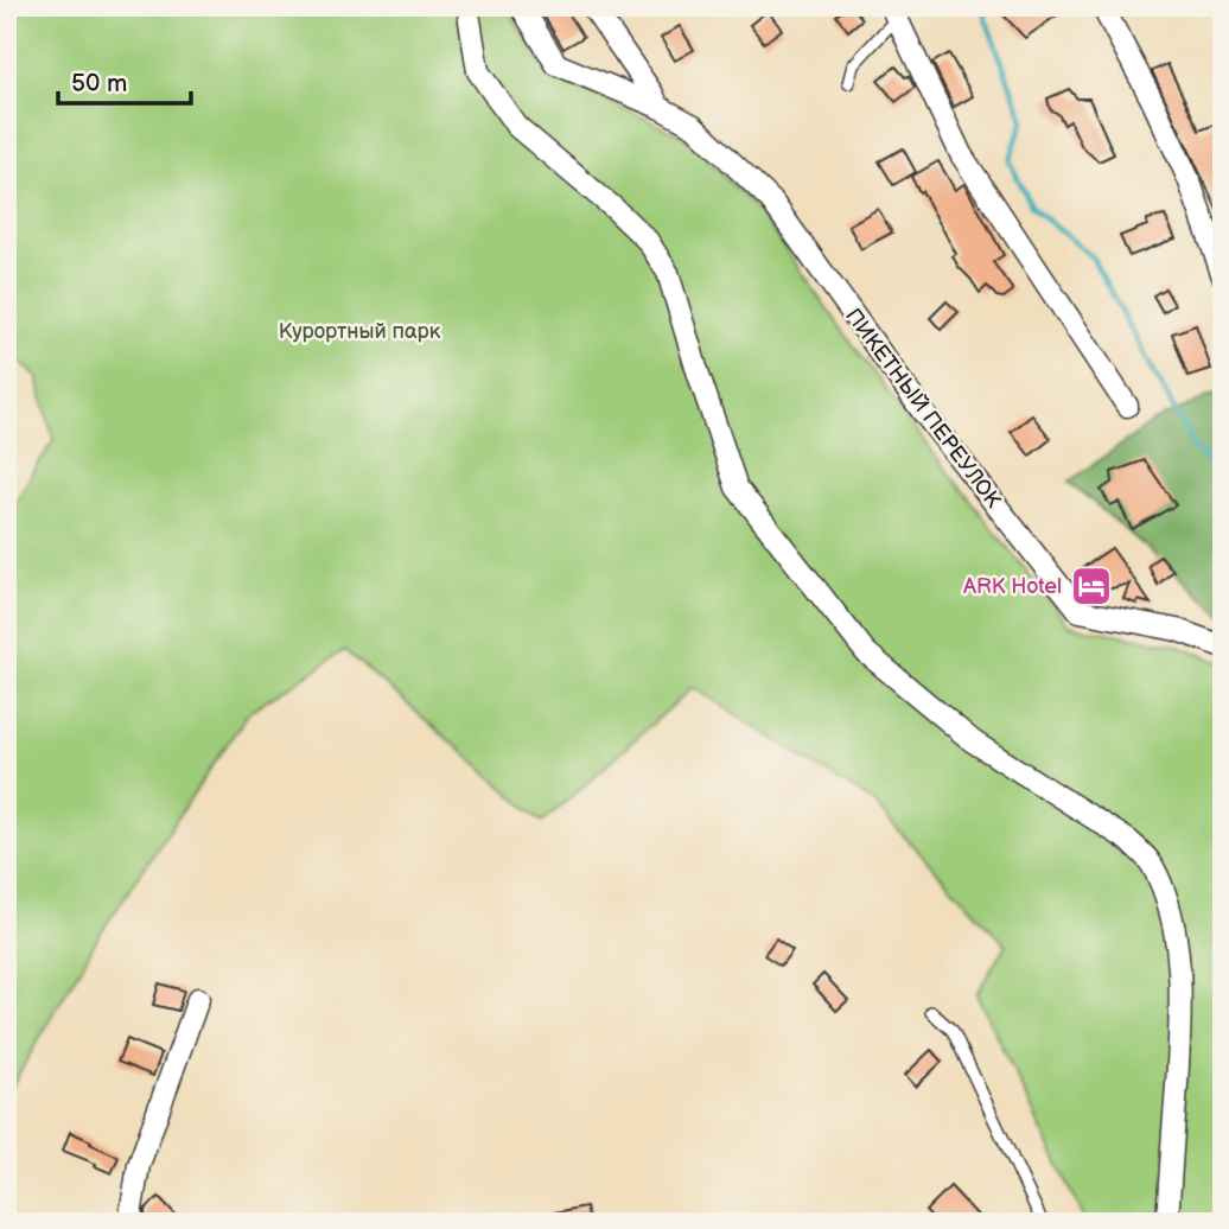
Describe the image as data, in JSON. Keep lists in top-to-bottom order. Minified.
{"streets":{"street":["ПИКЕТНЫЙ ПЕРЕУЛОК"]},"parks":["Курортный парк"],"places":{"hotel":["ARK Hotel"]},"scale_bar":"50 m"}
